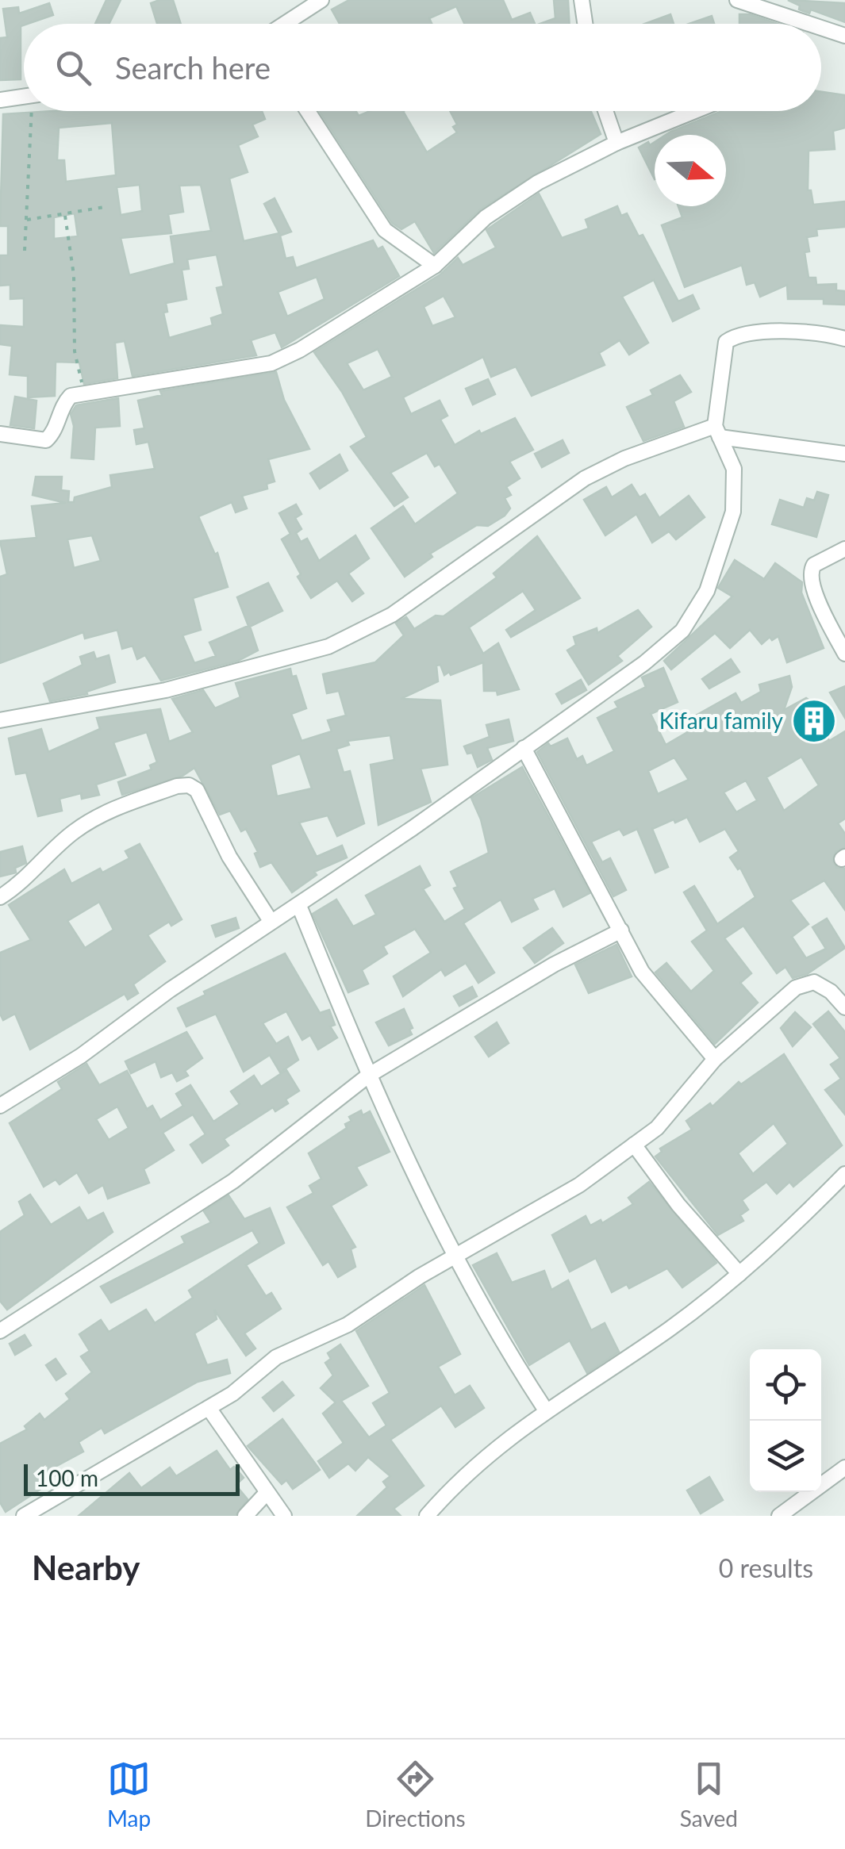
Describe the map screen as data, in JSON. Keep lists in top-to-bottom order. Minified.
{"places":{"building":["Kifaru family"]},"scale_bar":"100 m","north":"right","page":{"search":"Search here","scale":"100 m","heading":["Nearby","0 results"],"nav":["Map","Directions","Saved"]}}
